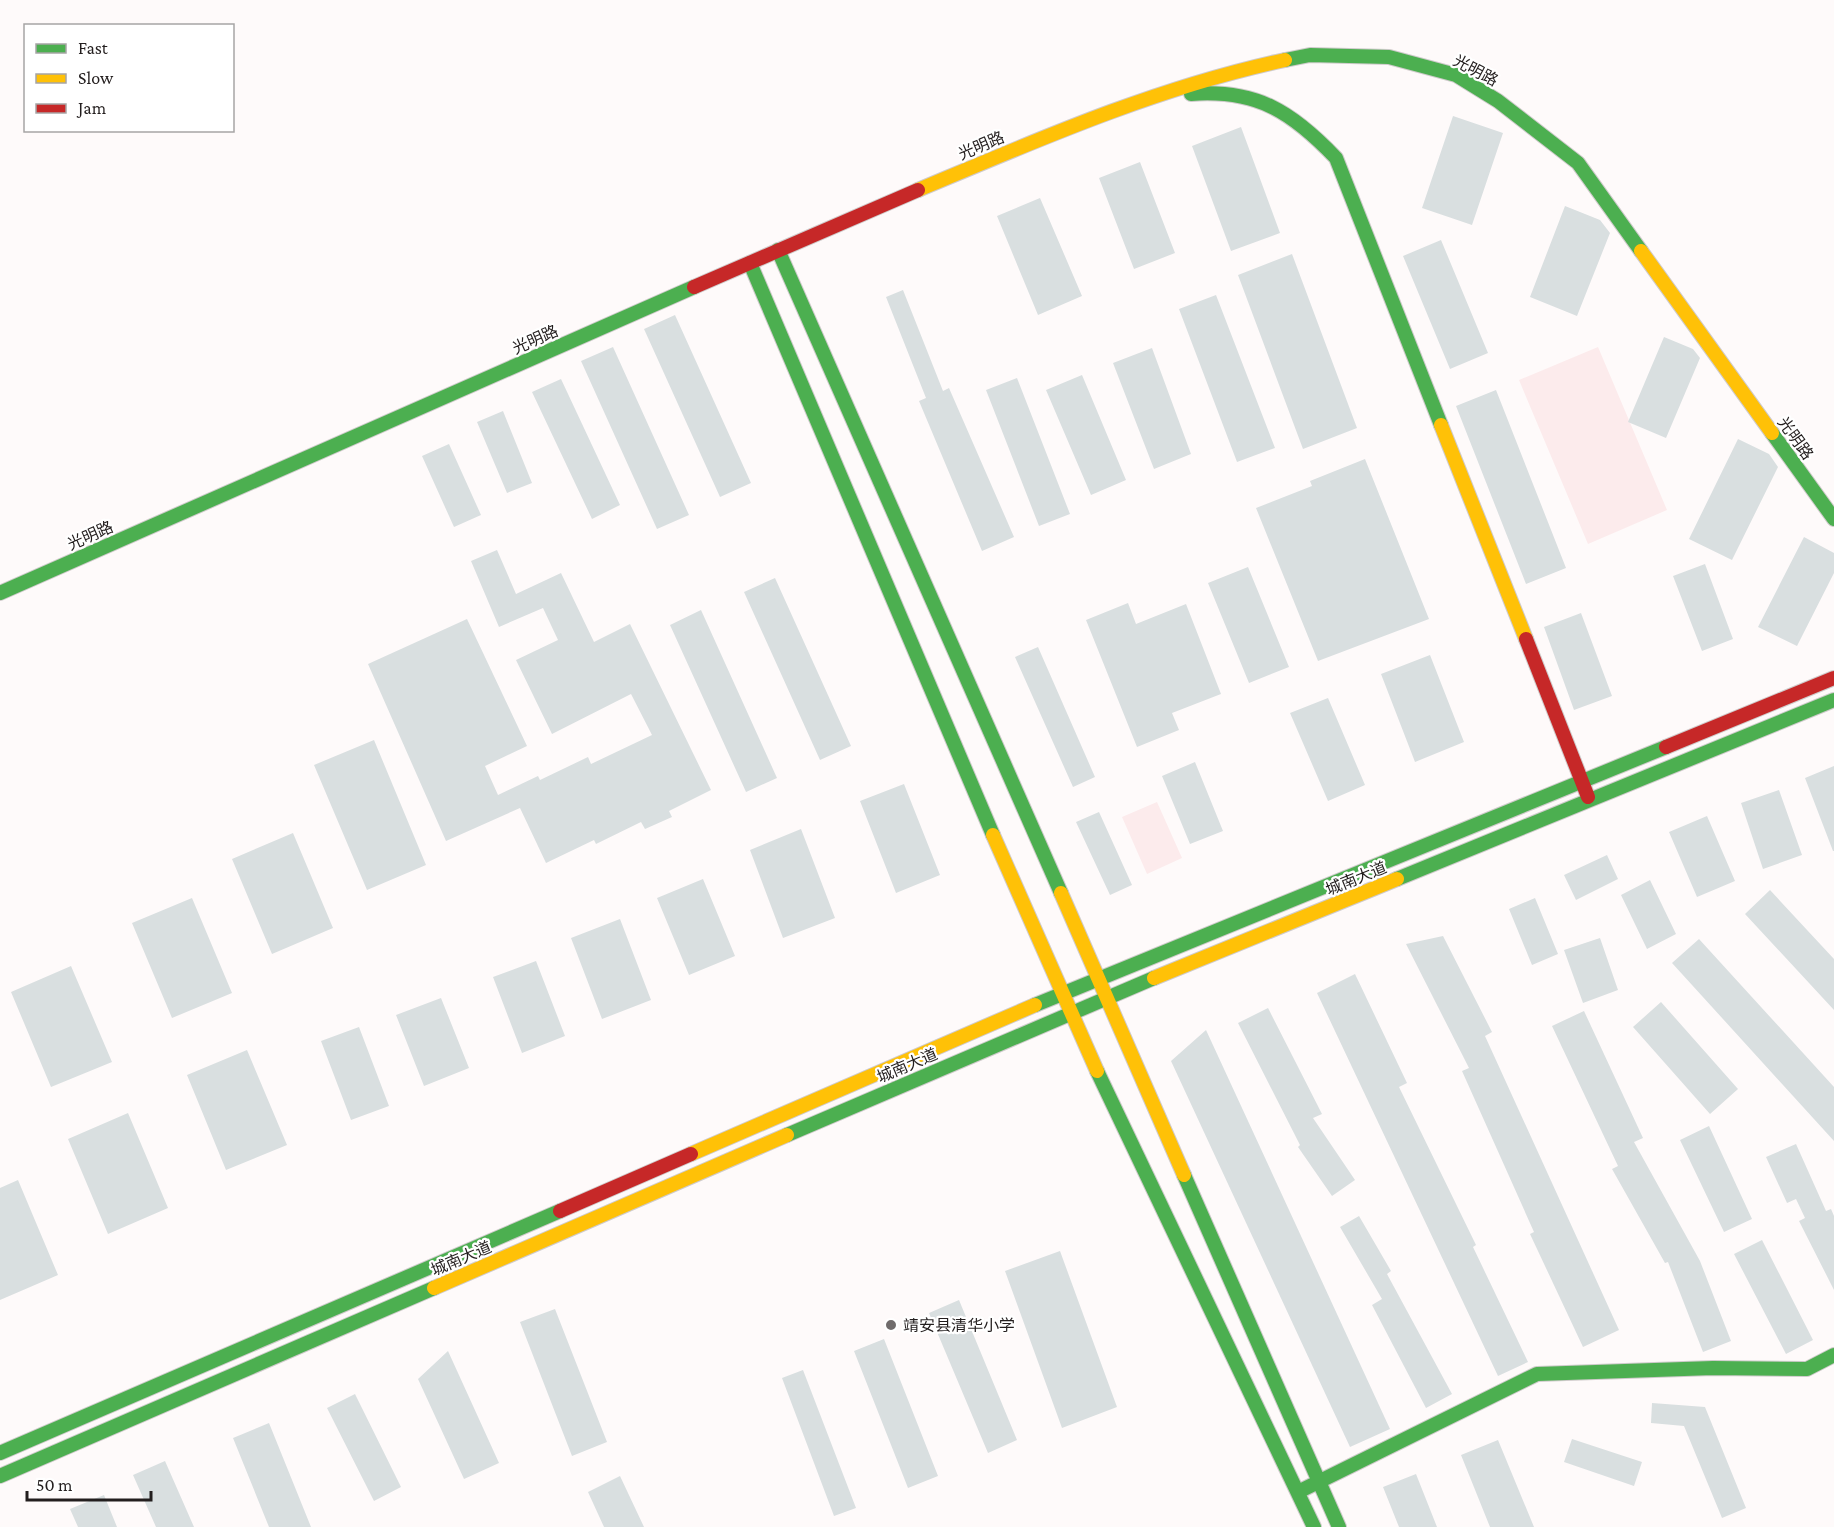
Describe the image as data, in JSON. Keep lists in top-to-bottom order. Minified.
{"streets":{"main road":["光明路","城南大道"]},"places":["靖安县清华小学"],"legend":["Fast","Slow","Jam"],"scale_bar":"50 m"}
